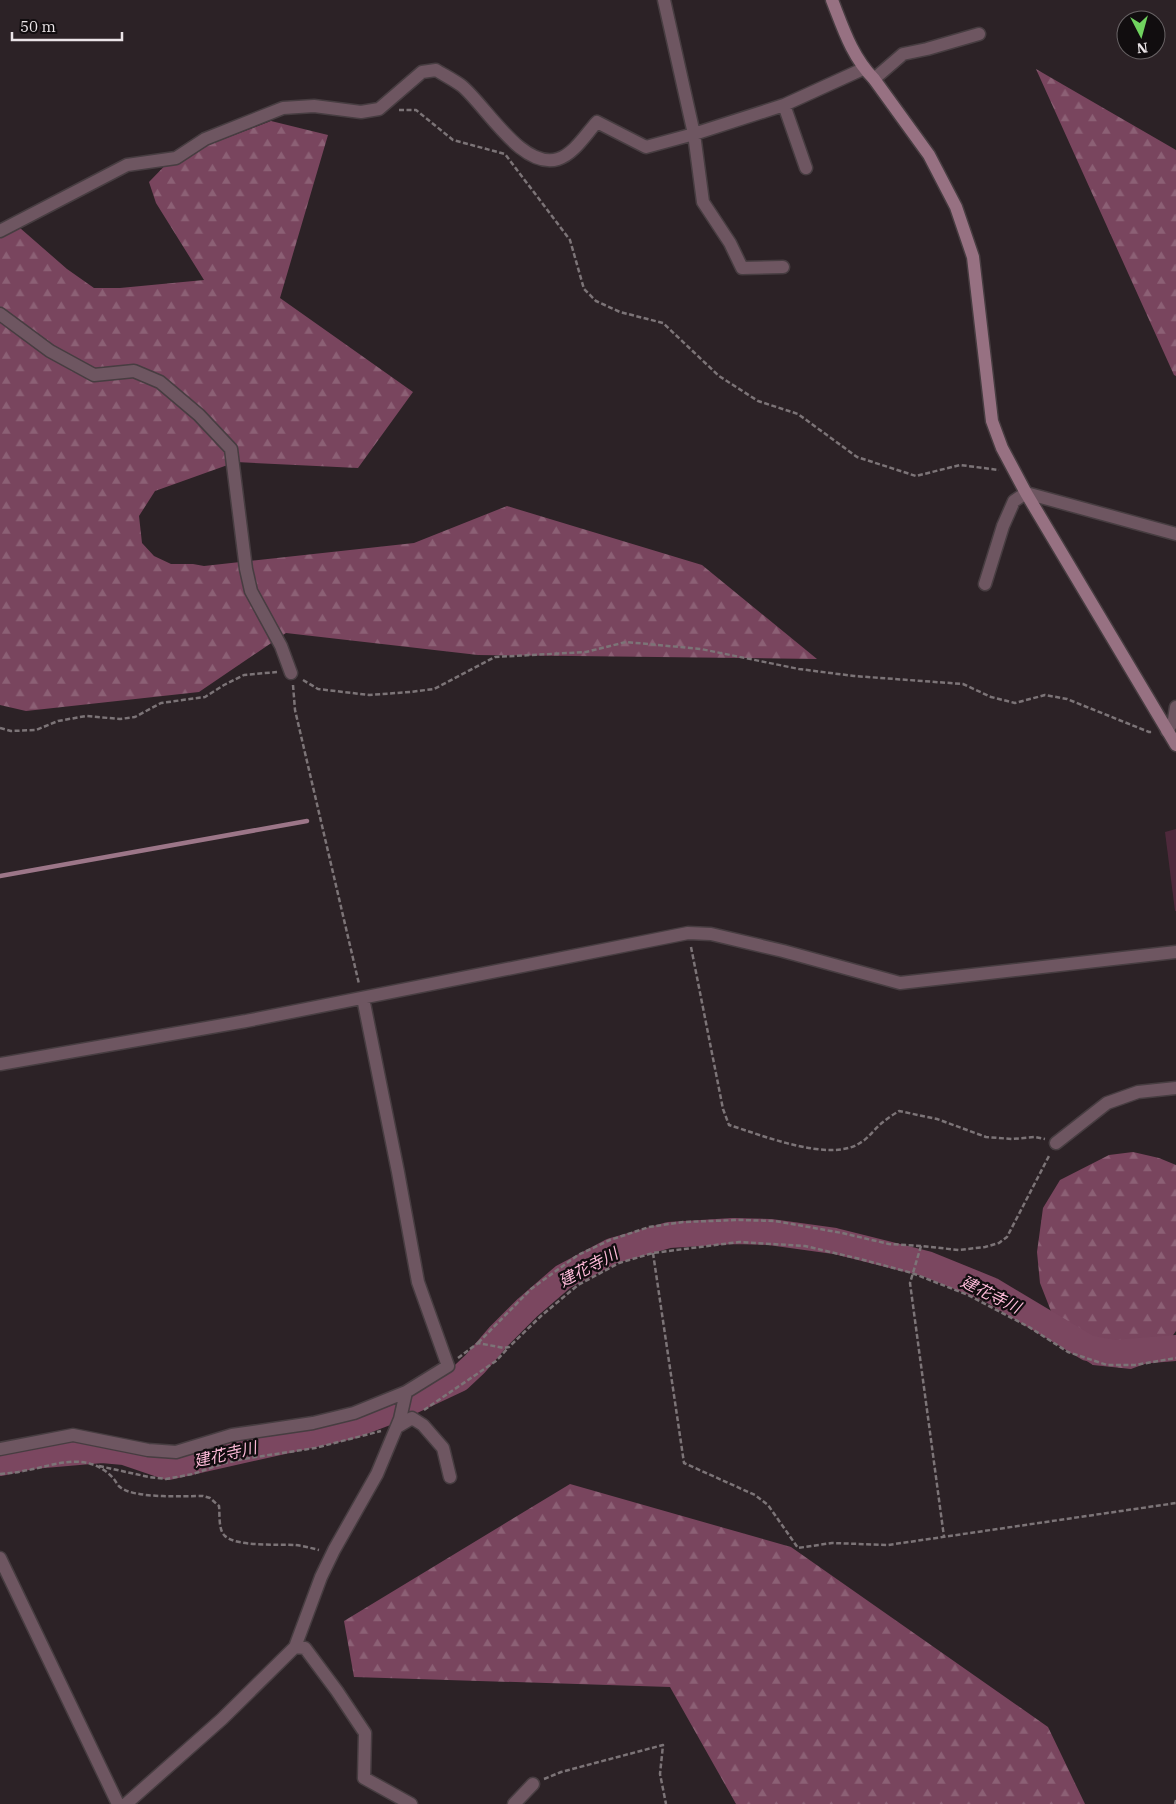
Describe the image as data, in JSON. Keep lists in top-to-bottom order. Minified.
{"water":["建花寺川"],"scale_bar":"50 m","north":"bottom"}
